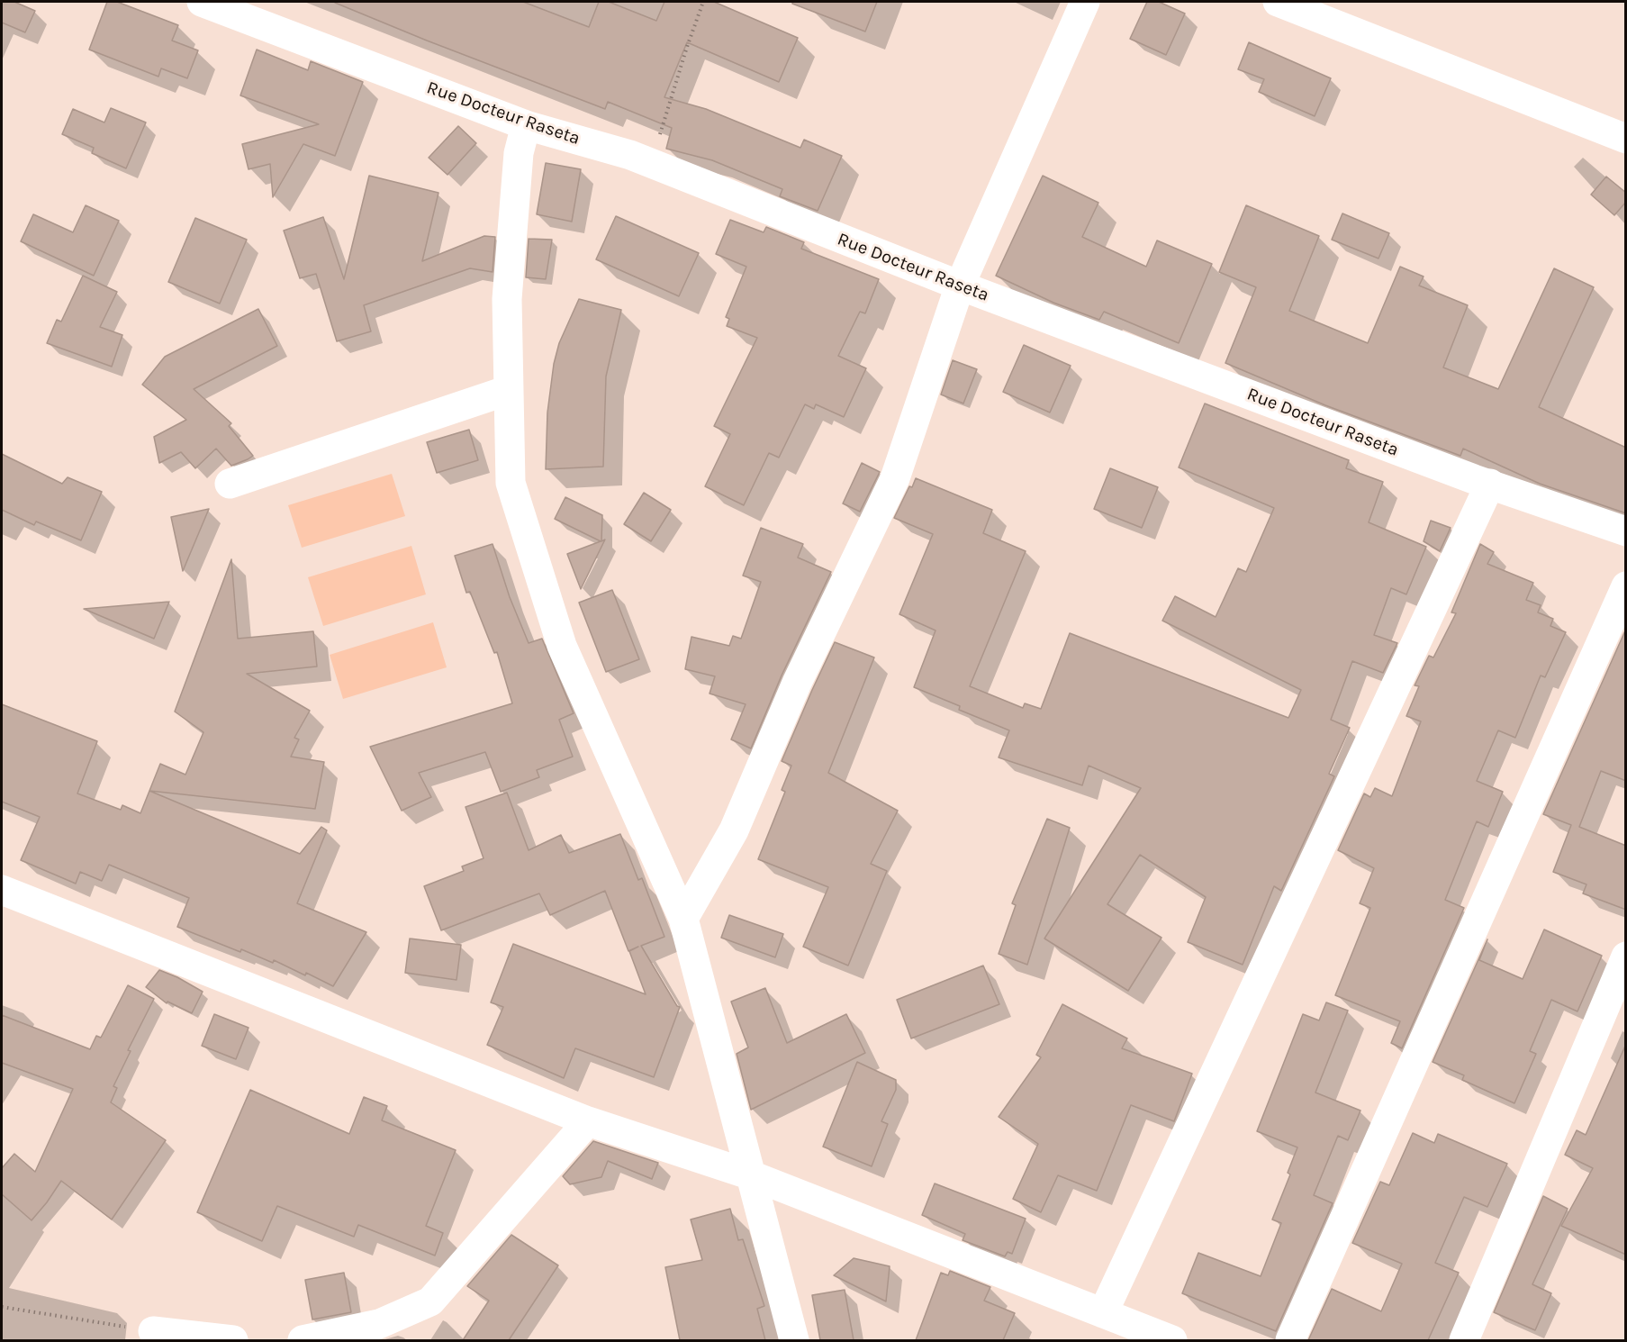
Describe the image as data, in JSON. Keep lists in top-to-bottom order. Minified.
{"streets":{"street":["Rue Docteur Raseta"]}}
